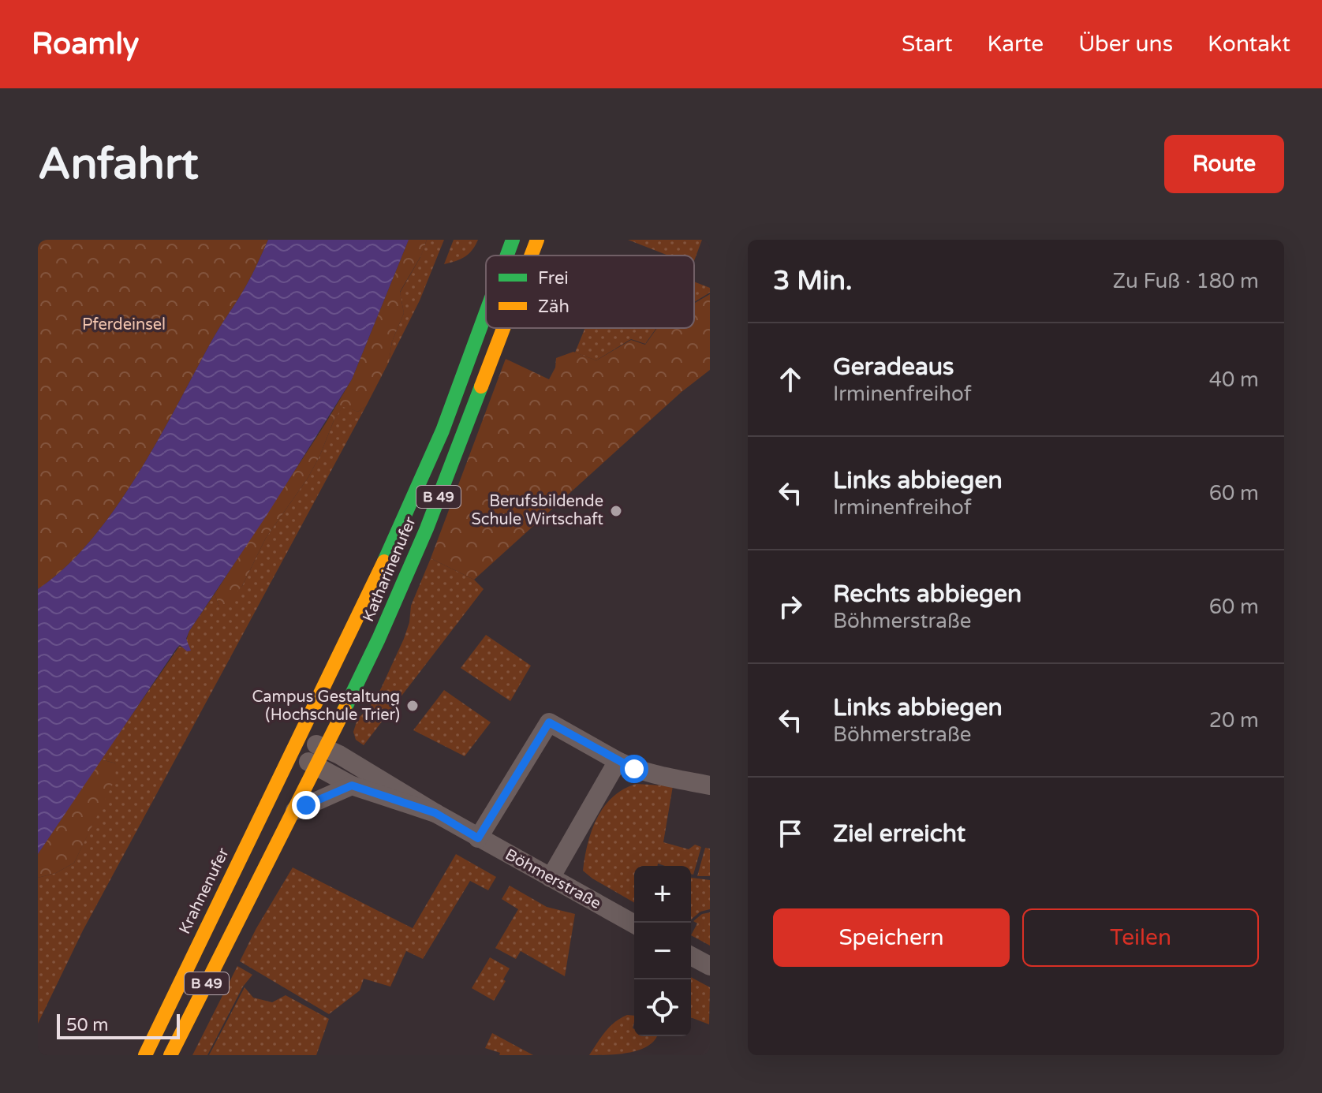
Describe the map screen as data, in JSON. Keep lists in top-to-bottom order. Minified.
{"streets":{"main road":["B 49","Katharinenufer","Krahnenufer"],"street":["Böhmerstraße"]},"crossings":[["B 49","Katharinenufer"],["B 49","Böhmerstraße"],["Katharinenufer","Böhmerstraße"],["Katharinenufer","Krahnenufer"],["Böhmerstraße","Krahnenufer"]],"parks":["Pferdeinsel"],"places":["Berufsbildende Schule Wirtschaft","Campus Gestaltung (Hochschule Trier)"],"legend":["Frei","Zäh"],"scale_bar":"50 m","page":{"header":"Roamly","nav":["Start","Karte","Über uns","Kontakt"],"buttons":["Route",["Speichern","Teilen"]],"title":"Anfahrt","heading":["3 Min.","Zu Fuß · 180 m"],"list":[["Geradeaus","Irminenfreihof","40 m"],["Links abbiegen","Irminenfreihof","60 m"],["Rechts abbiegen","Böhmerstraße","60 m"],["Links abbiegen","Böhmerstraße","20 m"],"Ziel erreicht"],"map_buttons":["+","−"],"scale":"50 m"}}
